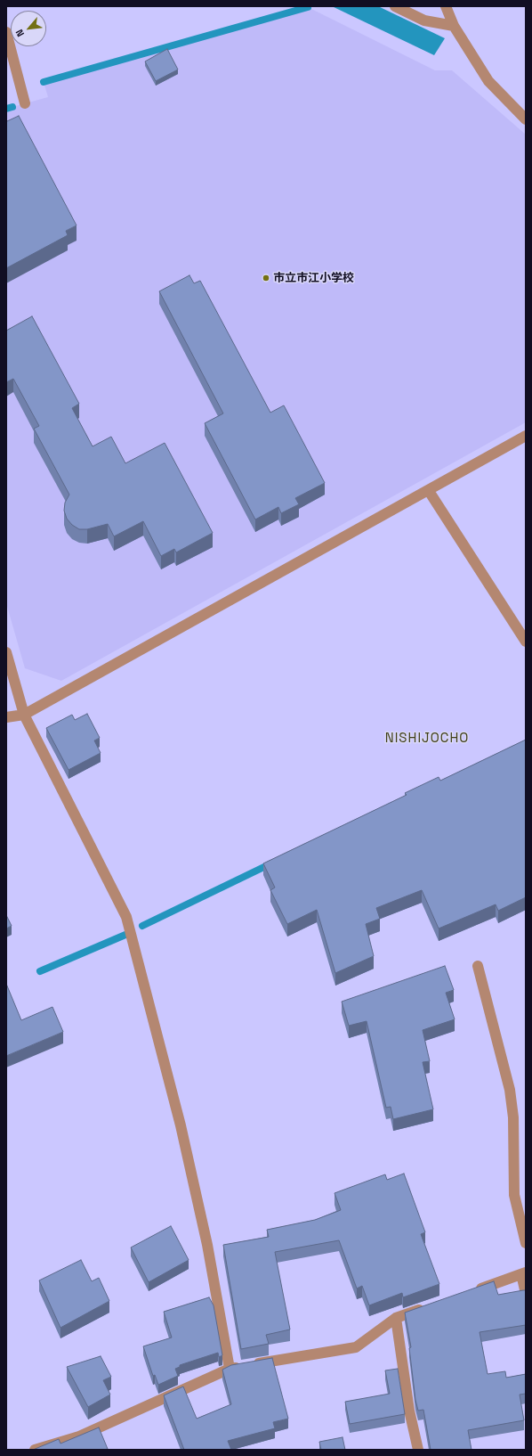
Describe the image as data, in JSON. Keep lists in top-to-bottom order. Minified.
{"districts":["NISHIJOCHO"],"places":["市立市江小学校"],"north":"bottom left"}
